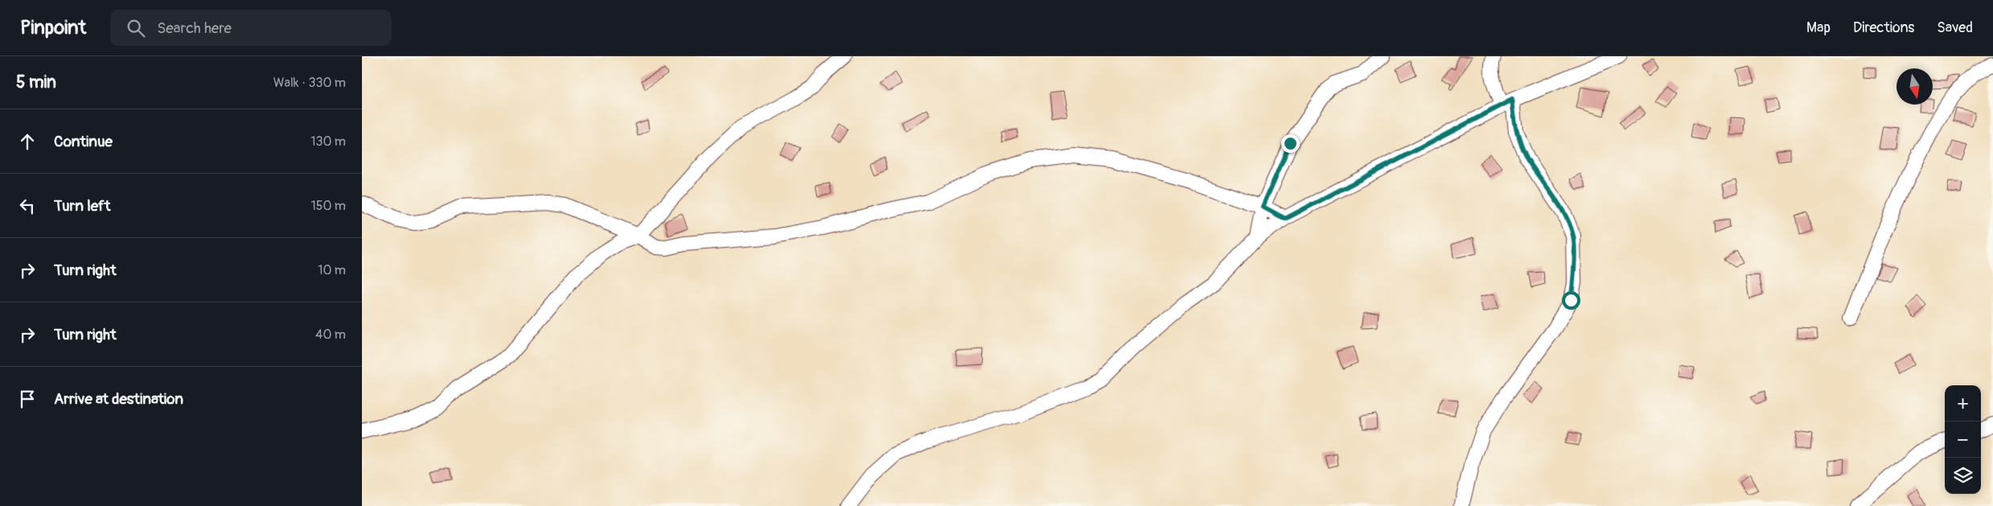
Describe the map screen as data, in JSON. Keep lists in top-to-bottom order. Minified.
{"north":"bottom","page":{"header":"Pinpoint","search":"Search here","nav":["Map","Directions","Saved"],"heading":["5 min","Walk · 330 m"],"list":[["Continue","130 m"],["Turn left","150 m"],["Turn right","10 m"],["Turn right","40 m"],"Arrive at destination"],"map_buttons":["+","−"]}}
